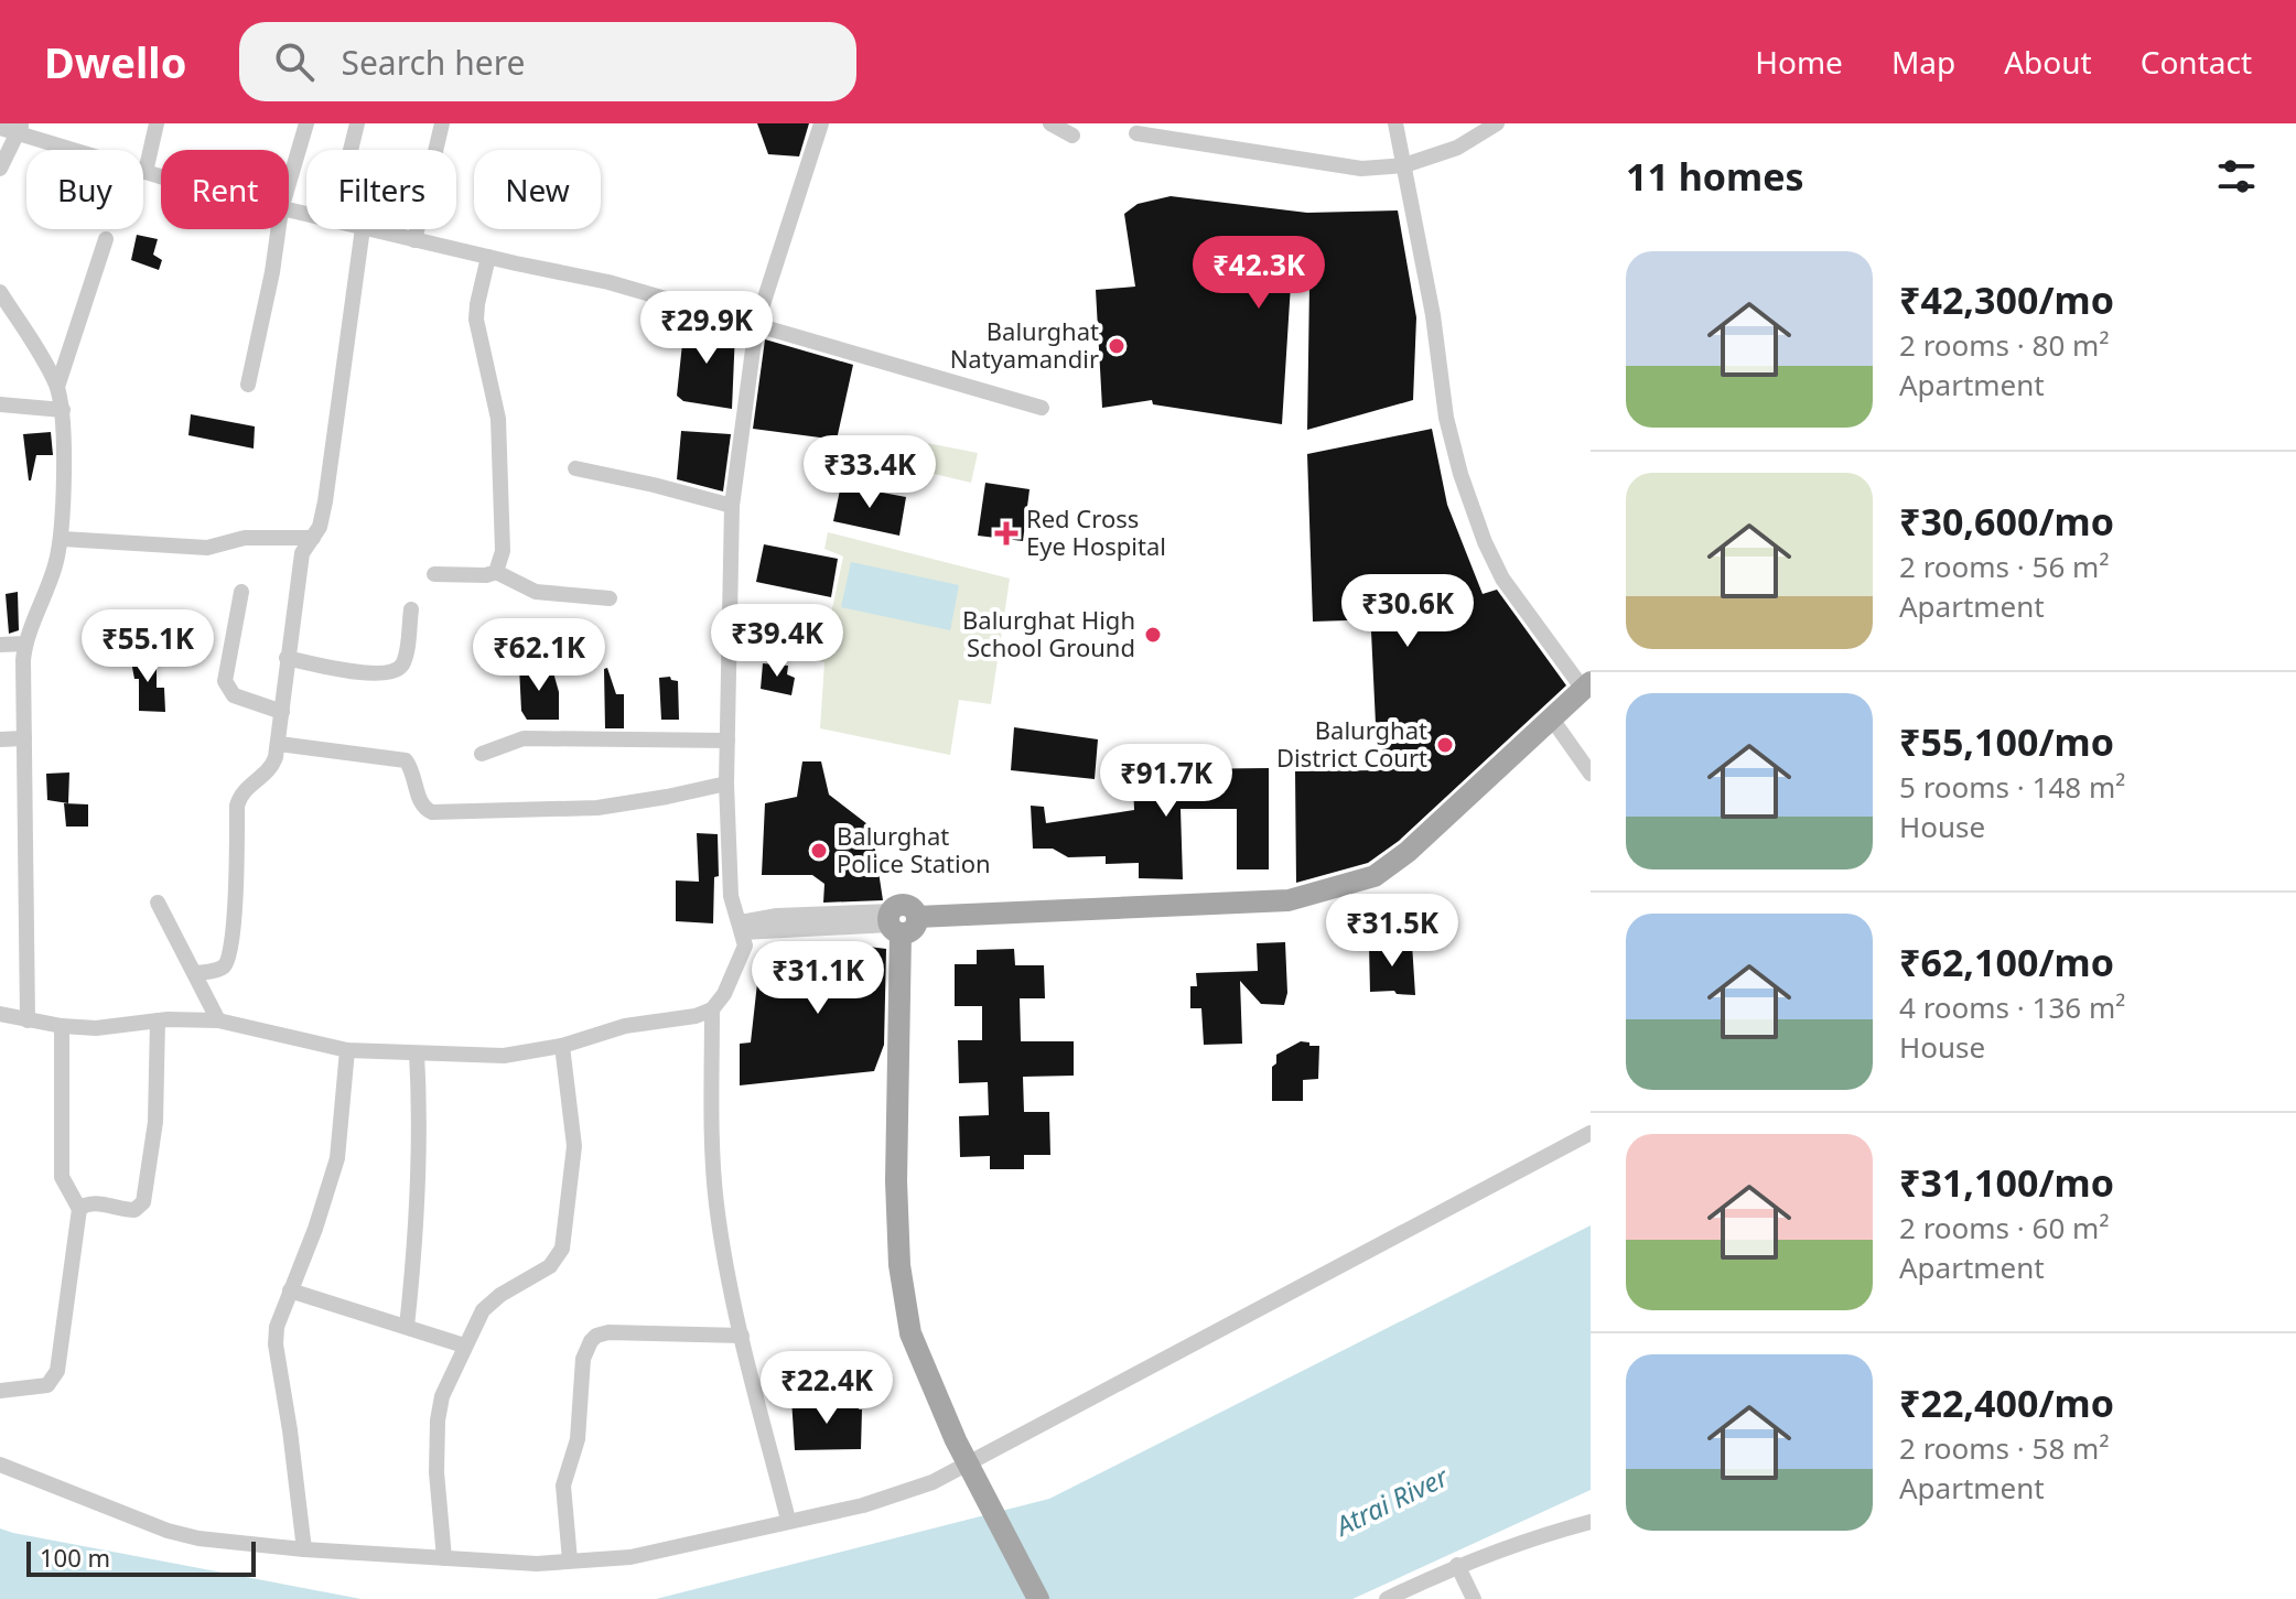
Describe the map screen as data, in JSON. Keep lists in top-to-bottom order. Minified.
{"water":["Atrai River"],"places":{"other":["Balurghat Natyamandir","Balurghat High School Ground","Balurghat District Court","Balurghat Police Station"],"health":["Red Cross Eye Hospital"]},"scale_bar":"100 m","page":{"header":"Dwello","search":"Search here","nav":["Home","Map","About","Contact"],"heading":"11 homes","chip":["Buy","Rent","Filters","New"],"list":[{"name":"₹42,300/mo","note":"2 rooms · 80 m² · Apartment"},{"name":"₹30,600/mo","note":"2 rooms · 56 m² · Apartment"},{"name":"₹55,100/mo","note":"5 rooms · 148 m² · House"},{"name":"₹62,100/mo","note":"4 rooms · 136 m² · House"},{"name":"₹31,100/mo","note":"2 rooms · 60 m² · Apartment"},{"name":"₹22,400/mo","note":"2 rooms · 58 m² · Apartment"}],"price":["₹42.3K","₹29.9K","₹33.4K","₹30.6K","₹39.4K","₹55.1K","₹62.1K","₹91.7K","₹31.5K","₹31.1K","₹22.4K"],"scale":"100 m"}}
